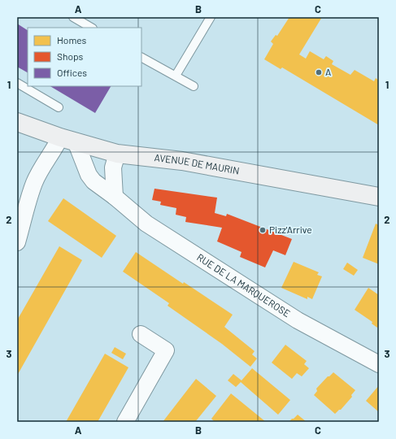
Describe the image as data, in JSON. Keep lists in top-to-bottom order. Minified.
{"streets":{"street":["AVENUE DE MAURIN","RUE DE LA MARQUEROSE"]},"crossings":[["AVENUE DE MAURIN","RUE DE LA MARQUEROSE"]],"places":["A","Pizz'Arrive"],"legend":["Homes","Shops","Offices"],"grid":{"columns":["A","B","C"],"rows":["1","2","3"]}}
